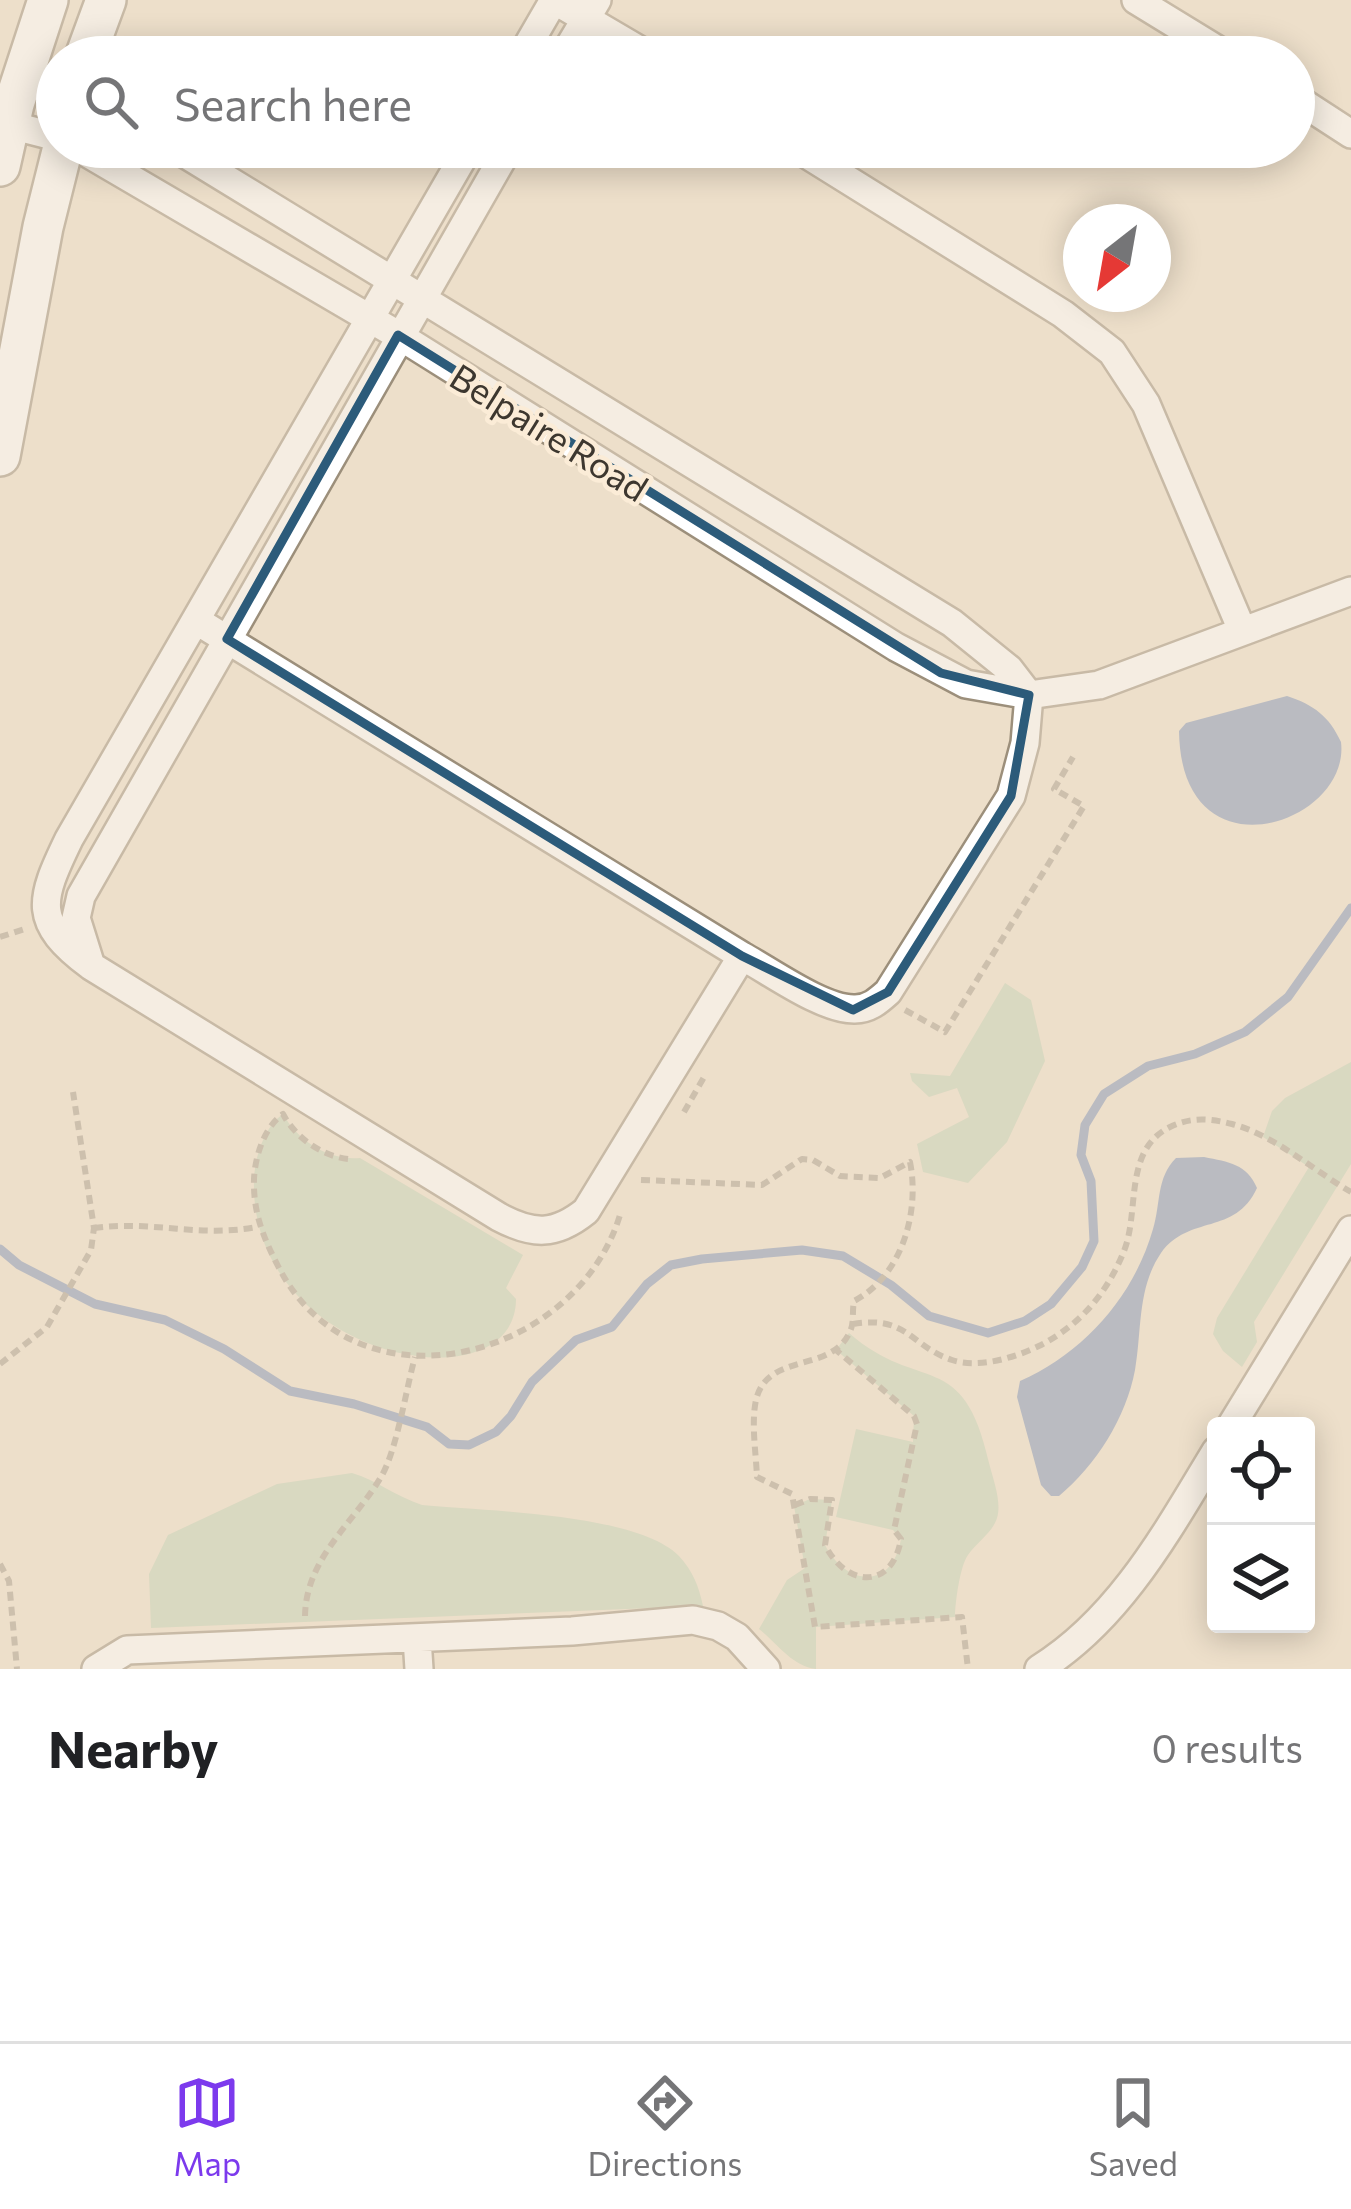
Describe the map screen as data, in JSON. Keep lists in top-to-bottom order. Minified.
{"streets":{"street":["Belpaire Road"]},"north":"bottom left","page":{"search":"Search here","heading":["Nearby","0 results"],"nav":["Map","Directions","Saved"]}}
